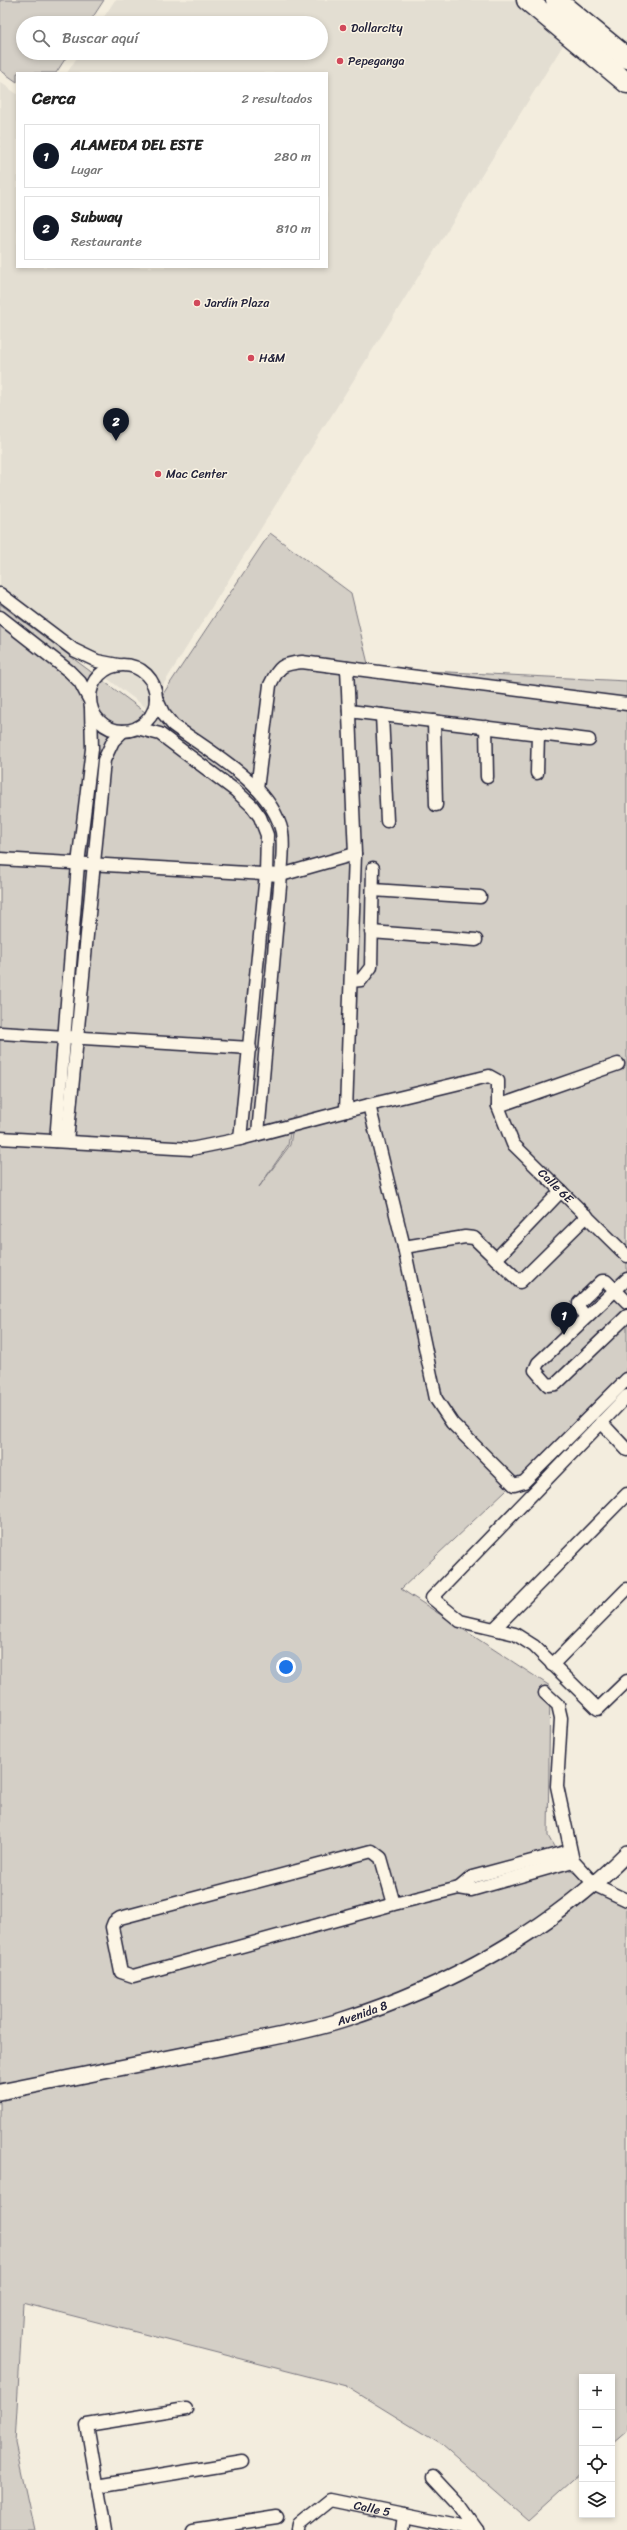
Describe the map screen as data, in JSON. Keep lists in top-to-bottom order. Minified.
{"streets":{"street":["Calle 6E","Avenida 8","Calle 5"]},"places":["Dollarcity","Pepeganga","Jardín Plaza","H&M","Mac Center"],"page":{"search":"Buscar aquí","heading":["Cerca","2 resultados"],"list":[{"mark":"1","name":"ALAMEDA DEL ESTE","note":"Lugar","value":"280 m"},{"mark":"2","name":"Subway","note":"Restaurante","value":"810 m"}],"pins":["2","1"],"map_buttons":["+","−"]}}
